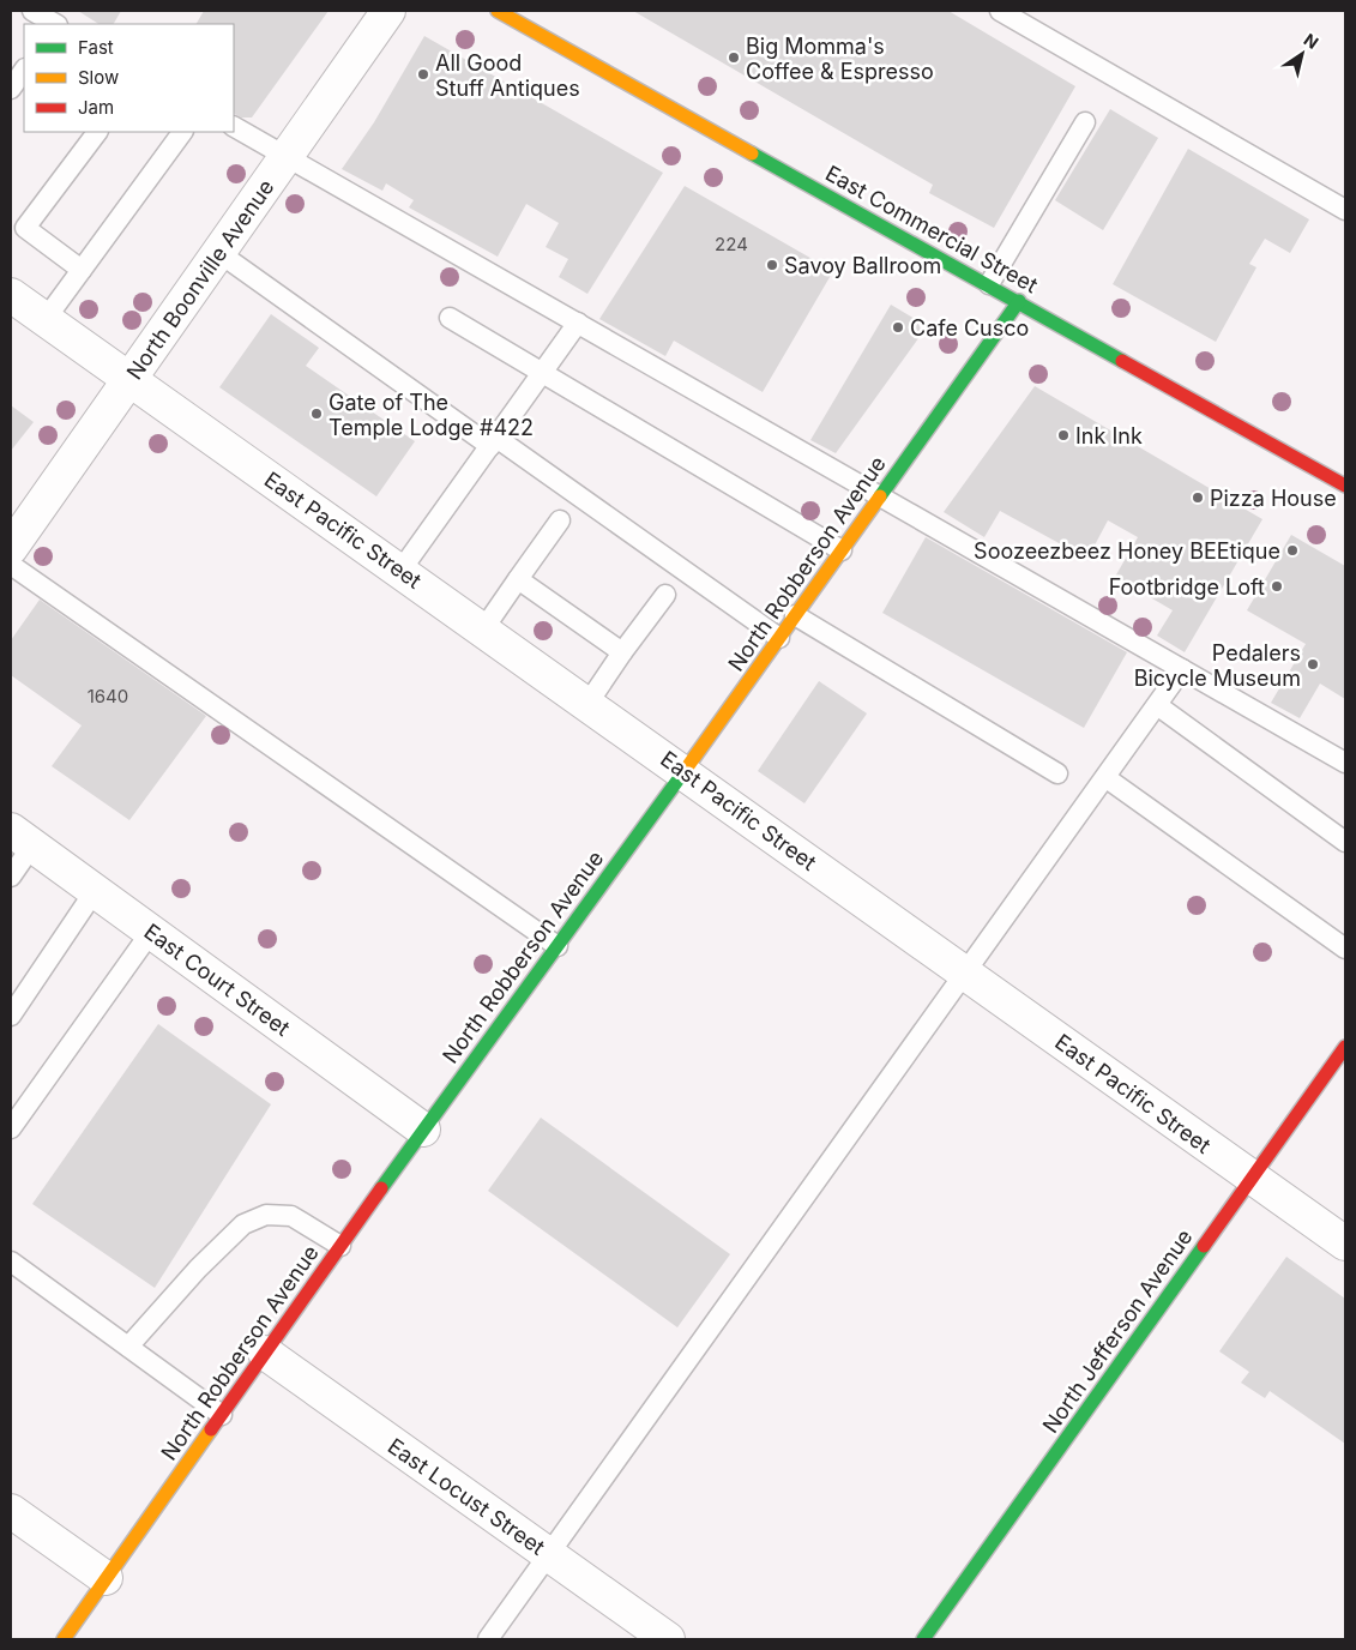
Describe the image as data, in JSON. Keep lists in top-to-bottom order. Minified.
{"streets":{"street":["East Commercial Street","North Boonville Avenue","East Pacific Street","North Robberson Avenue","East Court Street","North Jefferson Avenue","East Locust Street"]},"crossings":[["East Commercial Street","North Robberson Avenue"],["North Boonville Avenue","East Pacific Street"],["East Pacific Street","North Robberson Avenue"],["East Pacific Street","North Jefferson Avenue"],["North Robberson Avenue","East Court Street"],["North Robberson Avenue","East Locust Street"]],"places":["Big Momma's Coffee & Espresso","All Good Stuff Antiques","Savoy Ballroom","Cafe Cusco","Gate of The Temple Lodge #422","Ink Ink","Pizza House","Soozeezbeez Honey BEEtique","Footbridge Loft","Pedalers Bicycle Museum"],"house_numbers":["224","1640"],"legend":["Fast","Slow","Jam"],"north":"top right"}
